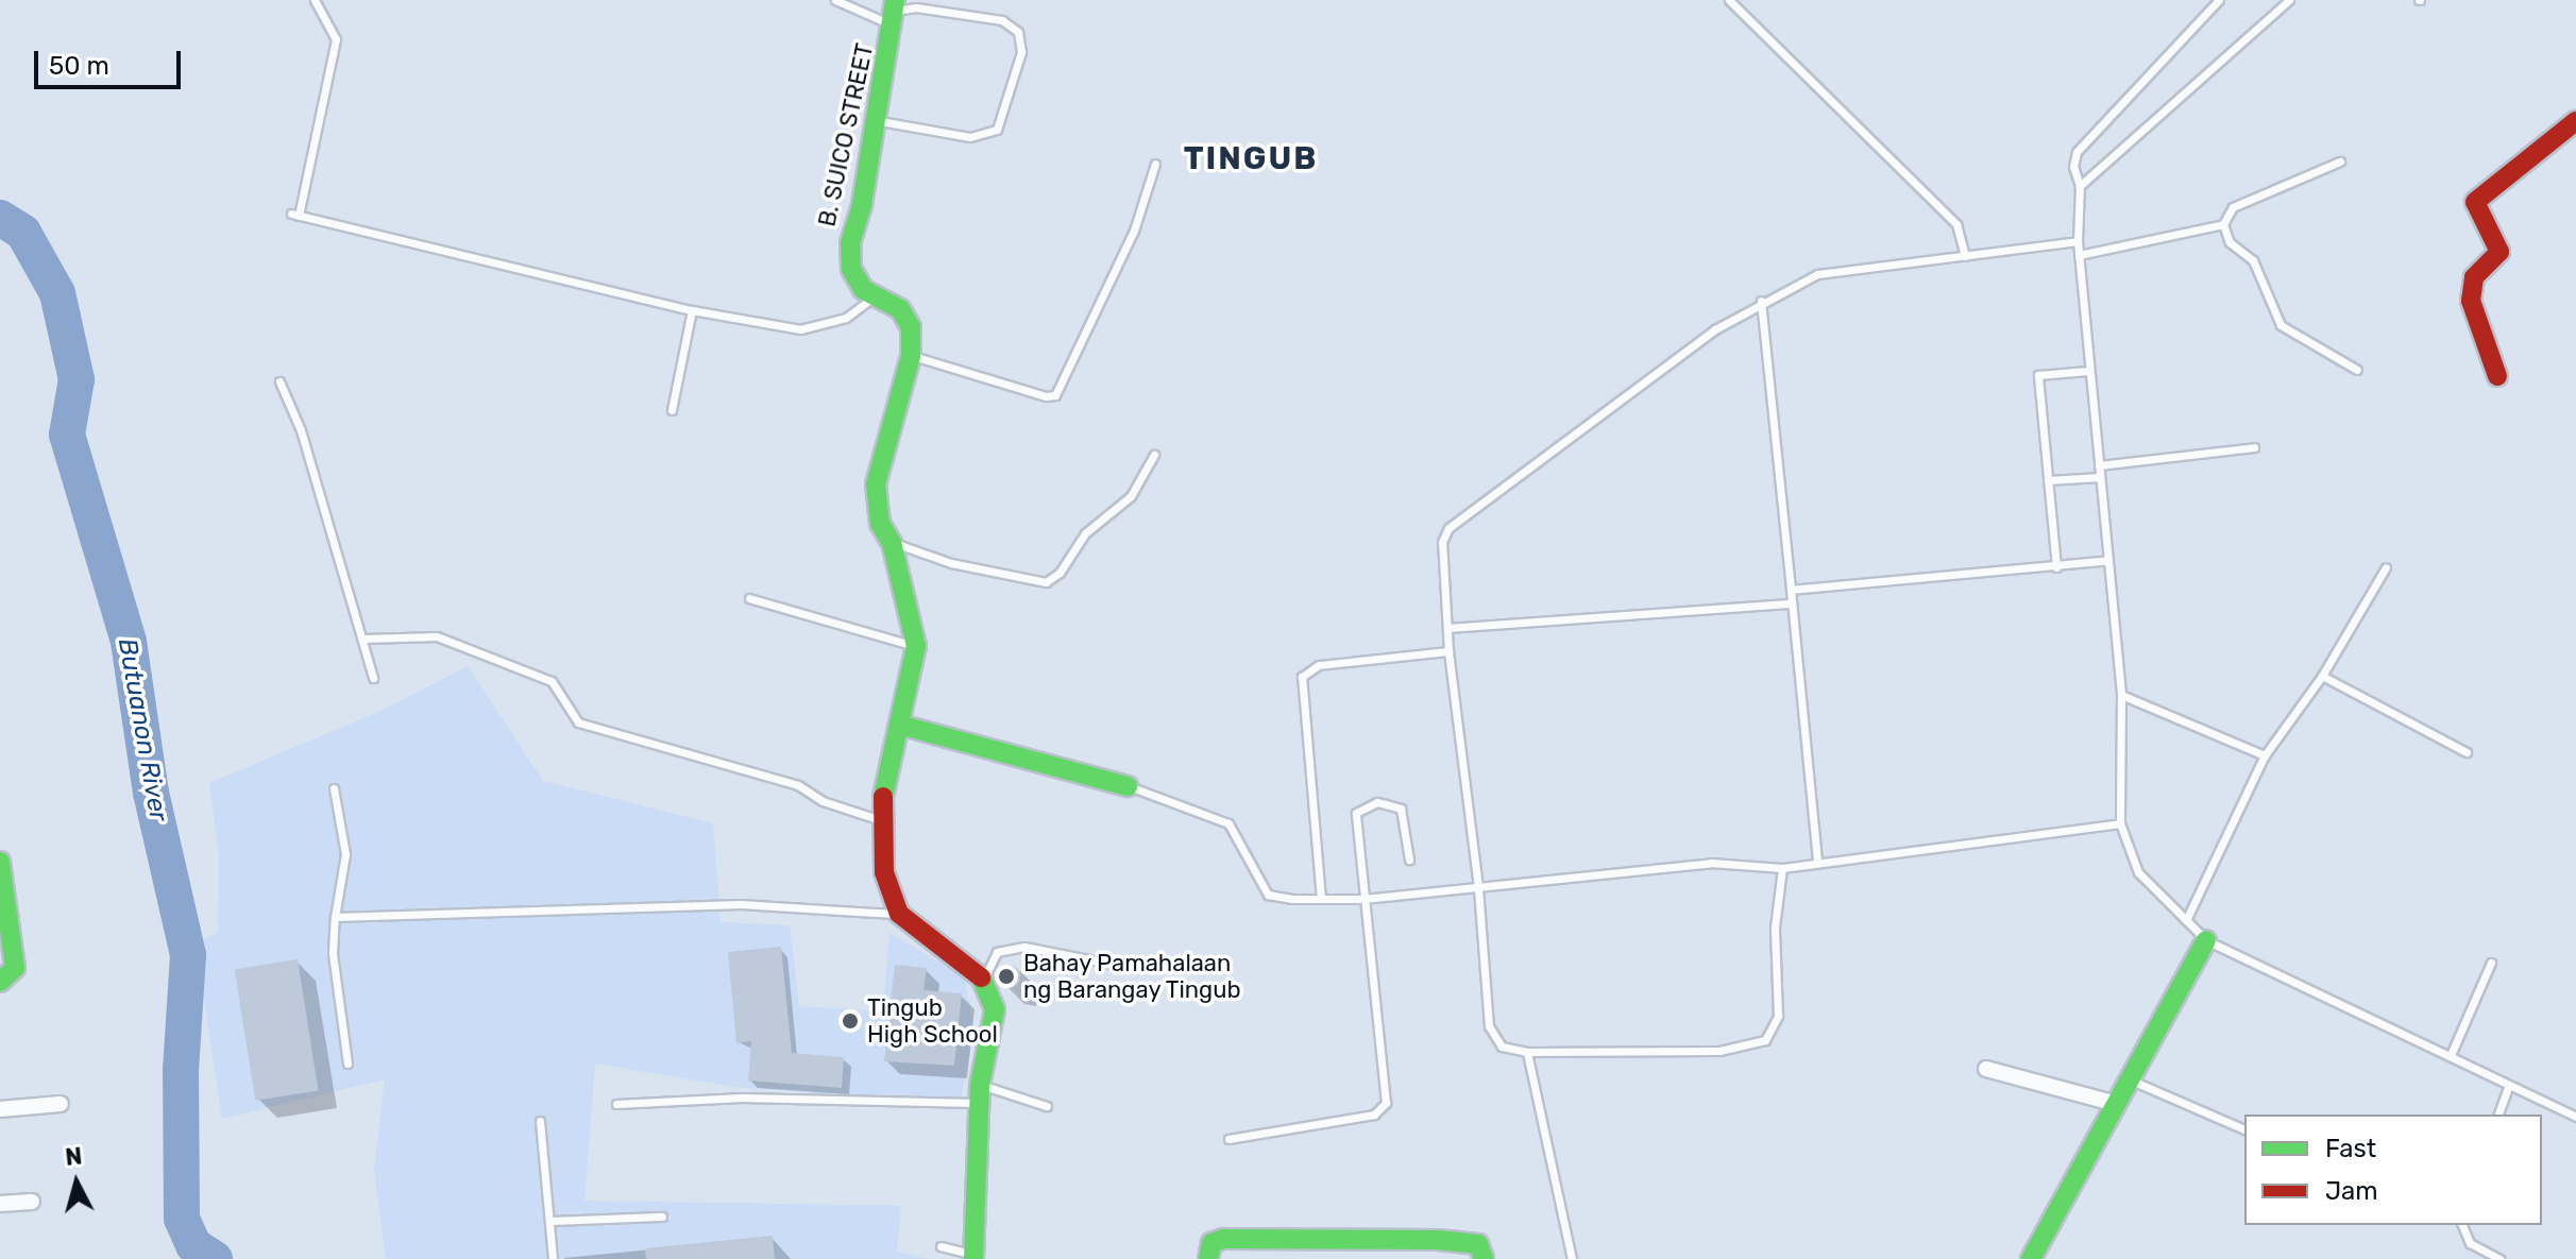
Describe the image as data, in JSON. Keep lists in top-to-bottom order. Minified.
{"streets":{"street":["B. SUICO STREET"]},"districts":["TINGUB"],"water":["Butuanon River"],"places":["Bahay Pamahalaan ng Barangay Tingub","Tingub High School"],"legend":["Fast","Jam"],"scale_bar":"50 m","north":"top"}
